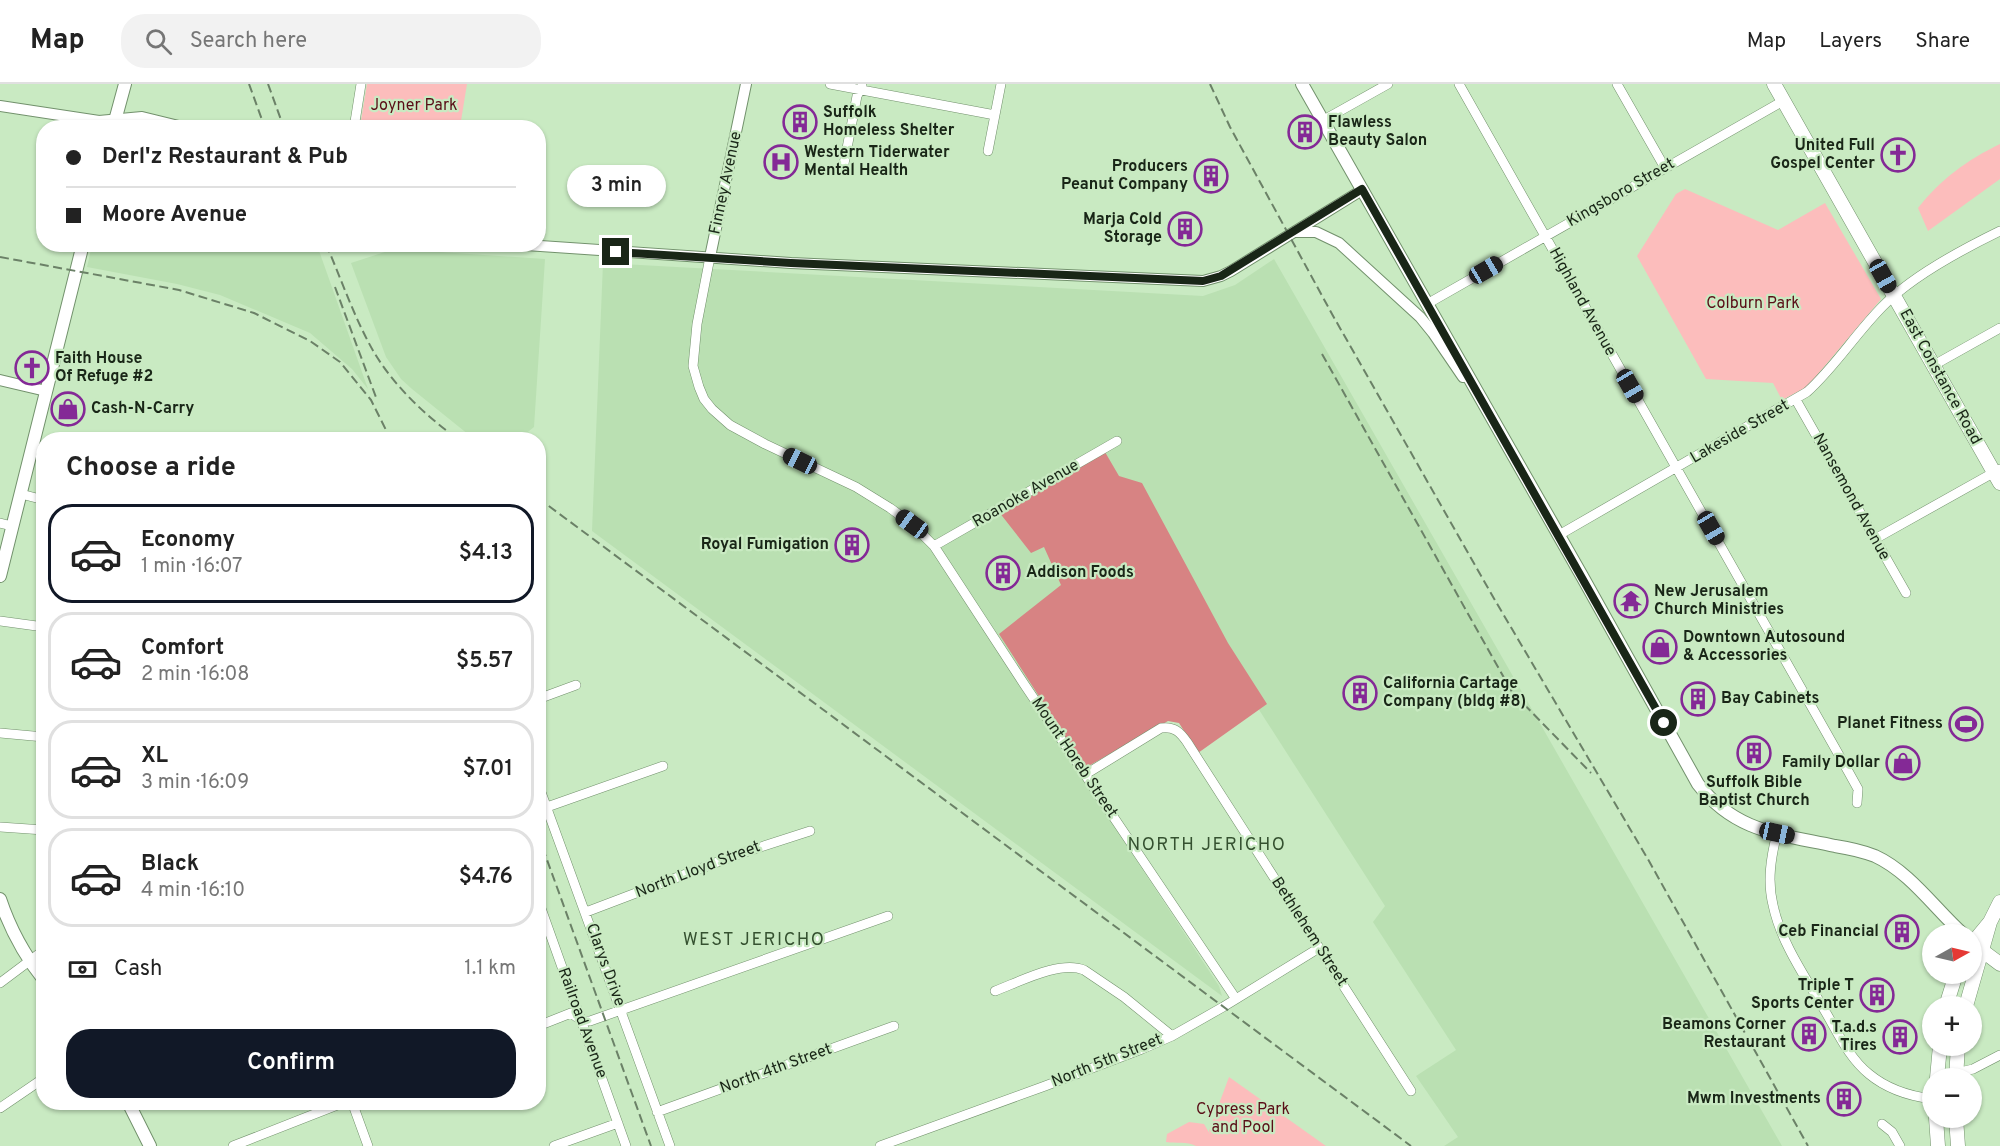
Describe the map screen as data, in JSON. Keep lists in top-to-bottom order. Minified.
{"streets":{"main road":["East Constance Road"],"street":["Finney Avenue","Kingsboro Street","Highland Avenue","Lakeside Street","Roanoke Avenue","Nansemond Avenue","Mount Horeb Street","North Lloyd Street","Bethlehem Street","Clarys Drive","Railroad Avenue","North 5th Street","North 4th Street"]},"crossings":[["Finney Avenue","Roanoke Avenue"],["Finney Avenue","Mount Horeb Street"],["Kingsboro Street","Highland Avenue"],["Kingsboro Street","East Constance Road"],["Highland Avenue","Lakeside Street"],["East Constance Road","Lakeside Street"],["Lakeside Street","Nansemond Avenue"],["Roanoke Avenue","Mount Horeb Street"],["Mount Horeb Street","Bethlehem Street"],["Mount Horeb Street","North 5th Street"],["North Lloyd Street","Clarys Drive"],["Bethlehem Street","North 5th Street"],["Clarys Drive","North 4th Street"]],"districts":["NORTH JERICHO","WEST JERICHO"],"parks":["Joyner Park","Colburn Park","Cypress Park and Pool"],"places":{"building":["Suffolk Homeless Shelter","Flawless Beauty Salon","Producers Peanut Company","Marja Cold Storage","Royal Fumigation","Addison Foods","California Cartage Company (bldg #8)","Bay Cabinets","Suffolk Bible Baptist Church","Ceb Financial","Triple T Sports Center","Beamons Corner Restaurant","T.a.d.s Tires","Mwm Investments"],"church":["United Full Gospel Center","Faith House Of Refuge #2"],"hospital":["Western Tiderwater Mental Health"],"shop":["Cash-N-Carry","Downtown Autosound & Accessories","Family Dollar"],"temple":["New Jerusalem Church Ministries"],"sports":["Planet Fitness"]},"north":"right","page":{"header":"Map","search":"Search here","nav":["Map","Layers","Share"],"banner":["Derl'z Restaurant & Pub","Moore Avenue"],"bubble":"3 min","heading":"Choose a ride","list":[{"name":"Economy","note":"1 min · 16:07","value":"$4.13"},{"name":"Comfort","note":"2 min · 16:08","value":"$5.57"},{"name":"XL","note":"3 min · 16:09","value":"$7.01"},{"name":"Black","note":"4 min · 16:10","value":"$4.76"}],"map_buttons":["+","−"],"pay":["Cash","1.1 km"],"buttons":"Confirm"}}
